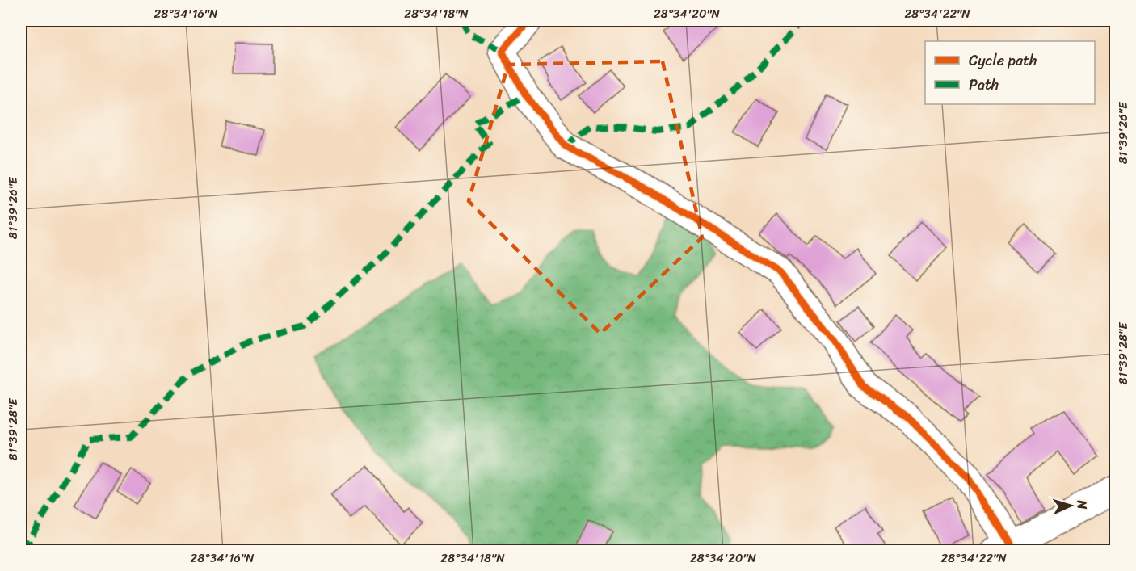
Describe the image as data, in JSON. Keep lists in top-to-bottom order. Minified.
{"legend":["Cycle path","Path"],"north":"right","coordinates":["28°34'16\"N","28°34'18\"N","28°34'20\"N","28°34'22\"N","81°39'26\"E","81°39'28\"E"]}
